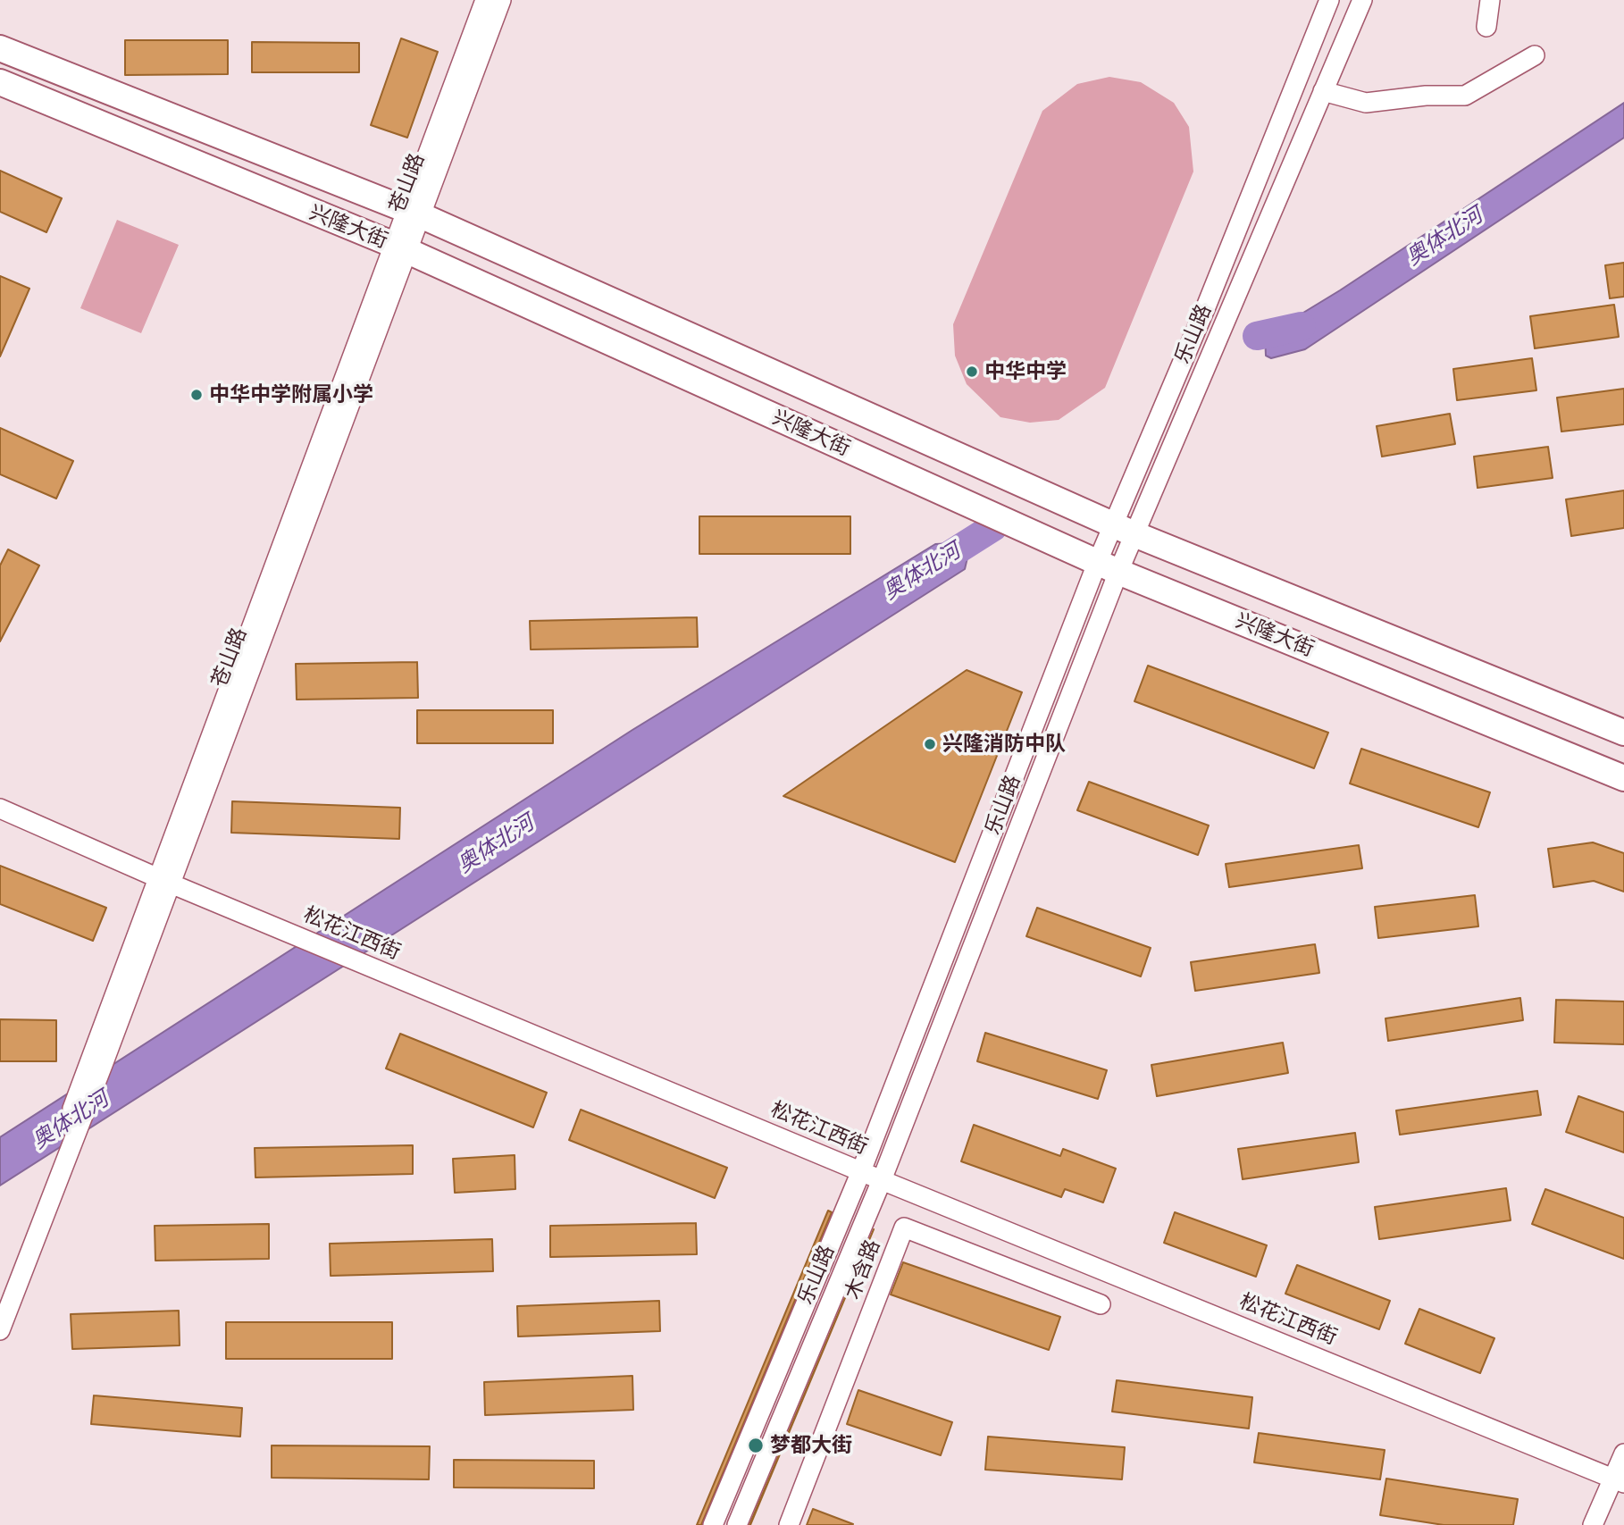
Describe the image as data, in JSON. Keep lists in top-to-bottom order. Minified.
{"streets":{"main road":["兴隆大街"],"street":["苍山路","乐山路","松花江西街","木含路"]},"crossings":[["苍山路","兴隆大街"],["苍山路","松花江西街"],["兴隆大街","乐山路"],["乐山路","松花江西街"]],"water":["奥体北河"],"places":["中华中学","中华中学附属小学","兴隆消防中队","梦都大街"]}
